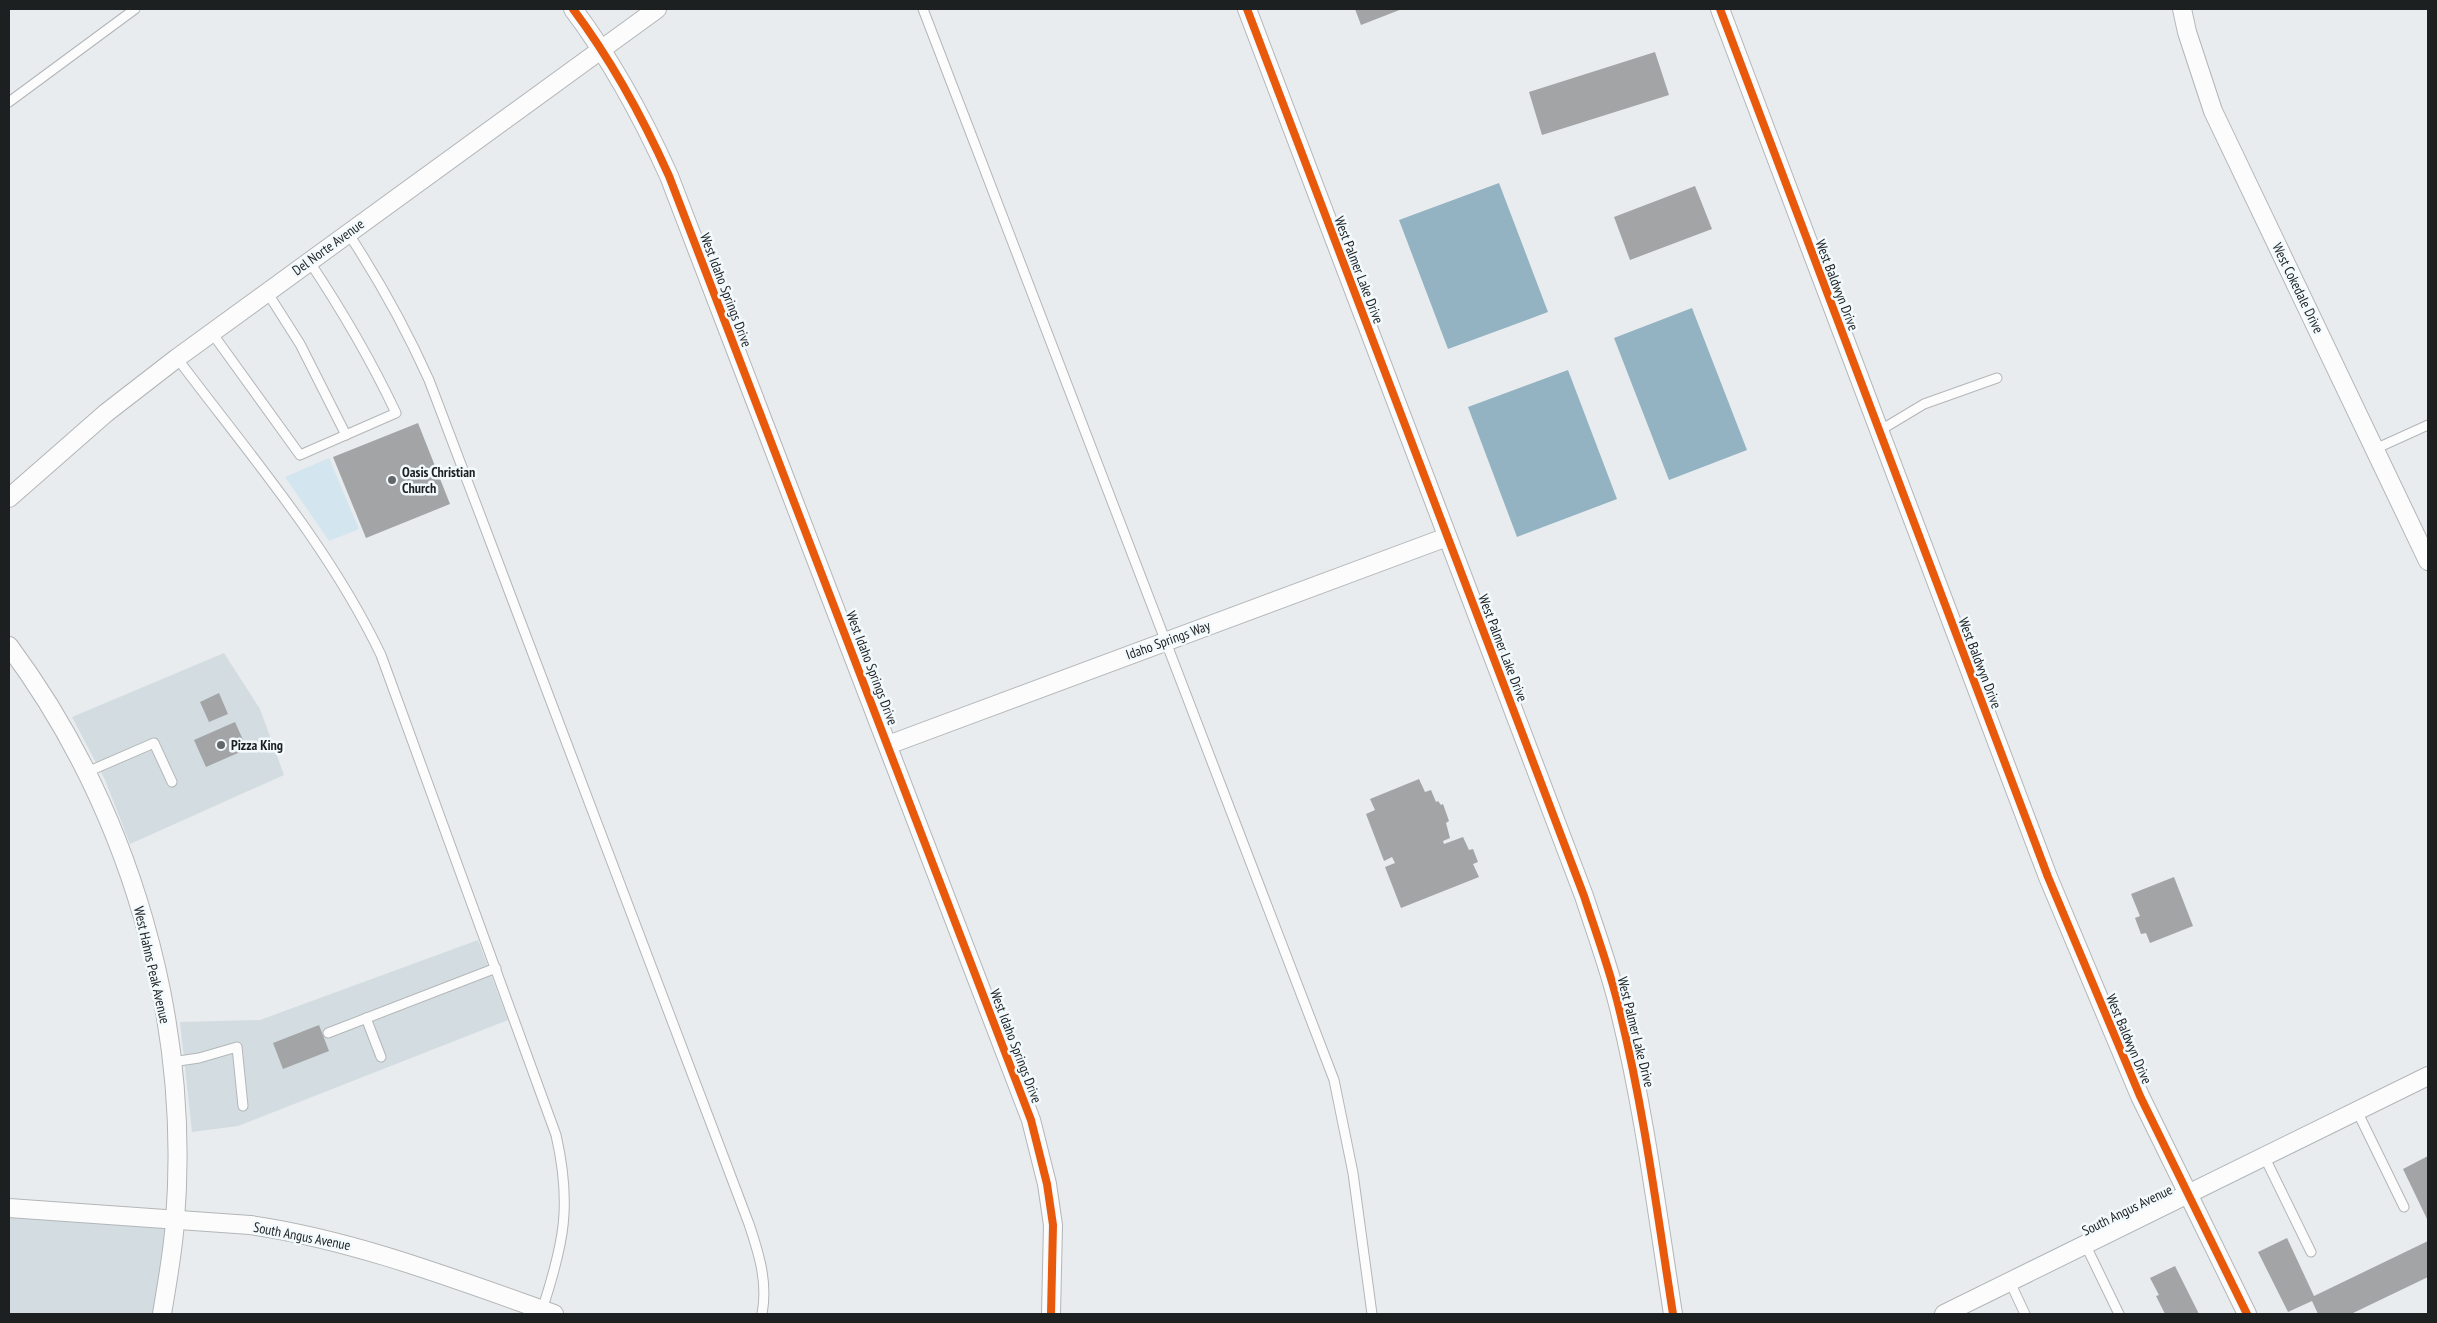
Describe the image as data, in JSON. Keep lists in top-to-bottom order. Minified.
{"streets":{"street":["Del Norte Avenue","West Palmer Lake Drive","West Baldwyn Drive","West Cokedale Drive","West Idaho Springs Drive","Idaho Springs Way","West Hahns Peak Avenue","South Angus Avenue"]},"crossings":[["Del Norte Avenue","West Idaho Springs Drive"],["West Palmer Lake Drive","Idaho Springs Way"],["West Baldwyn Drive","South Angus Avenue"],["West Idaho Springs Drive","Idaho Springs Way"],["West Hahns Peak Avenue","South Angus Avenue"]],"places":["Oasis Christian Church","Pizza King"]}
